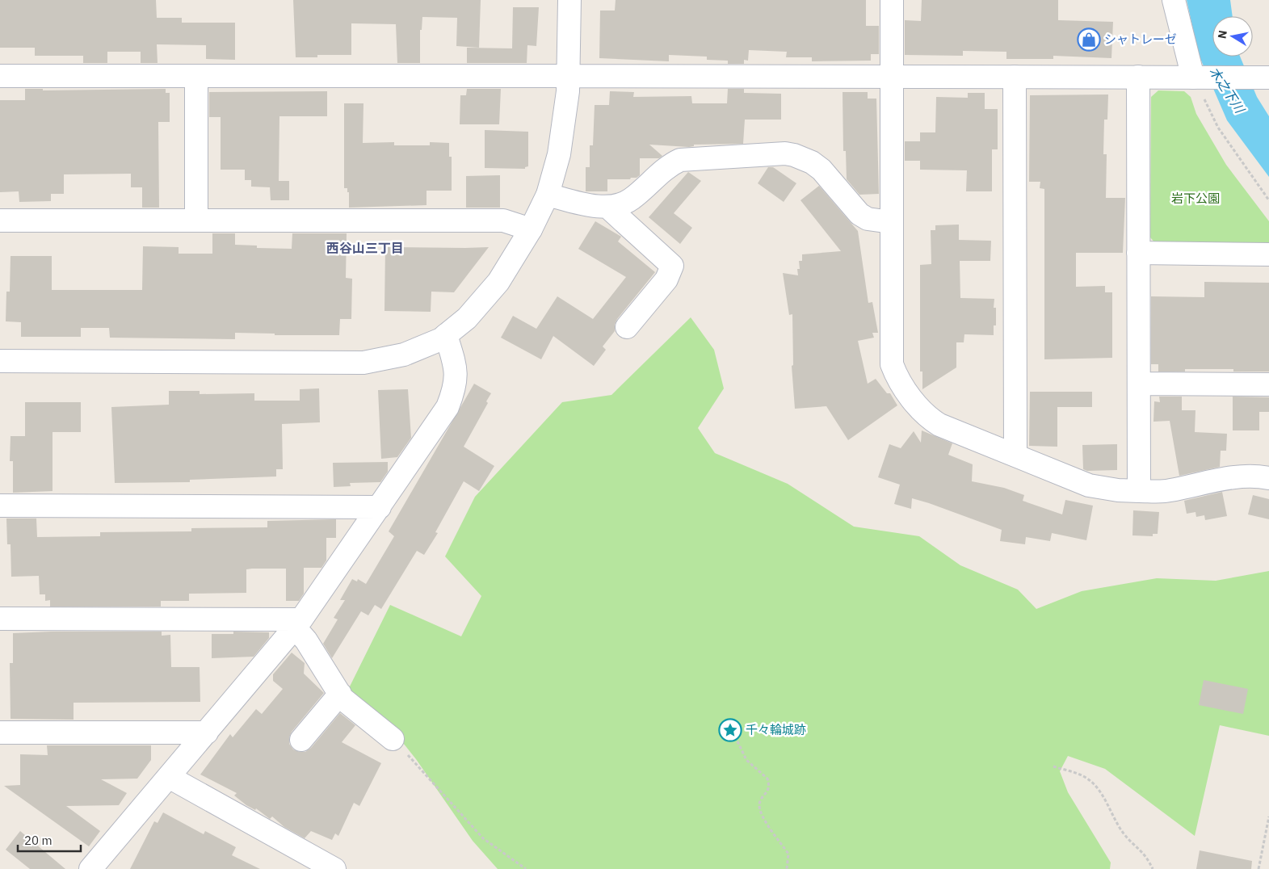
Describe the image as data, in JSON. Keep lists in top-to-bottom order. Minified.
{"districts":["西谷山三丁目"],"water":["木之下川"],"parks":["岩下公園"],"places":{"shop":["シャトレーゼ"],"place":["千々輪城跡"]},"scale_bar":"20 m","north":"left"}
